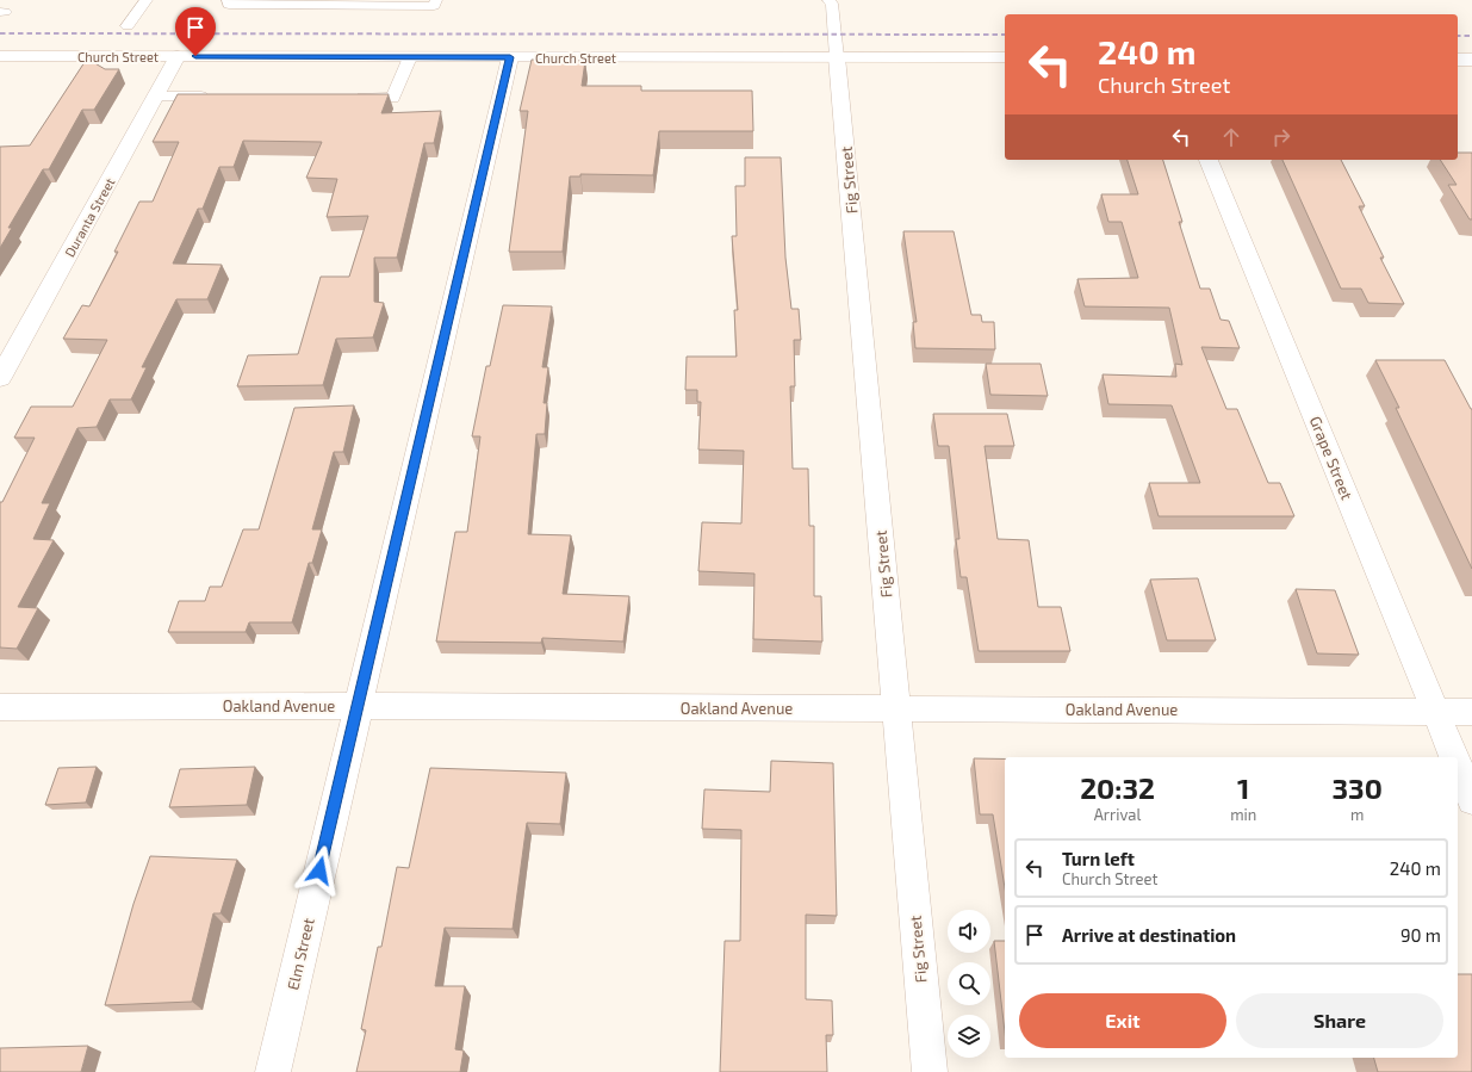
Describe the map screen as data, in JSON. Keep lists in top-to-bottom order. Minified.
{"streets":{"street":["Church Street","Fig Street","Duranta Street","Grape Street","Oakland Avenue","Elm Street"]},"crossings":[["Church Street","Fig Street"],["Church Street","Duranta Street"],["Church Street","Elm Street"],["Fig Street","Oakland Avenue"],["Grape Street","Oakland Avenue"],["Oakland Avenue","Elm Street"]],"page":{"turn":["240 m","Church Street"],"eta":["20:32","Arrival","1","min","330","m"],"list":[{"name":"Turn left","note":"Church Street","value":"240 m"},{"name":"Arrive at destination","value":"90 m"}],"buttons":["Exit","Share"]}}
